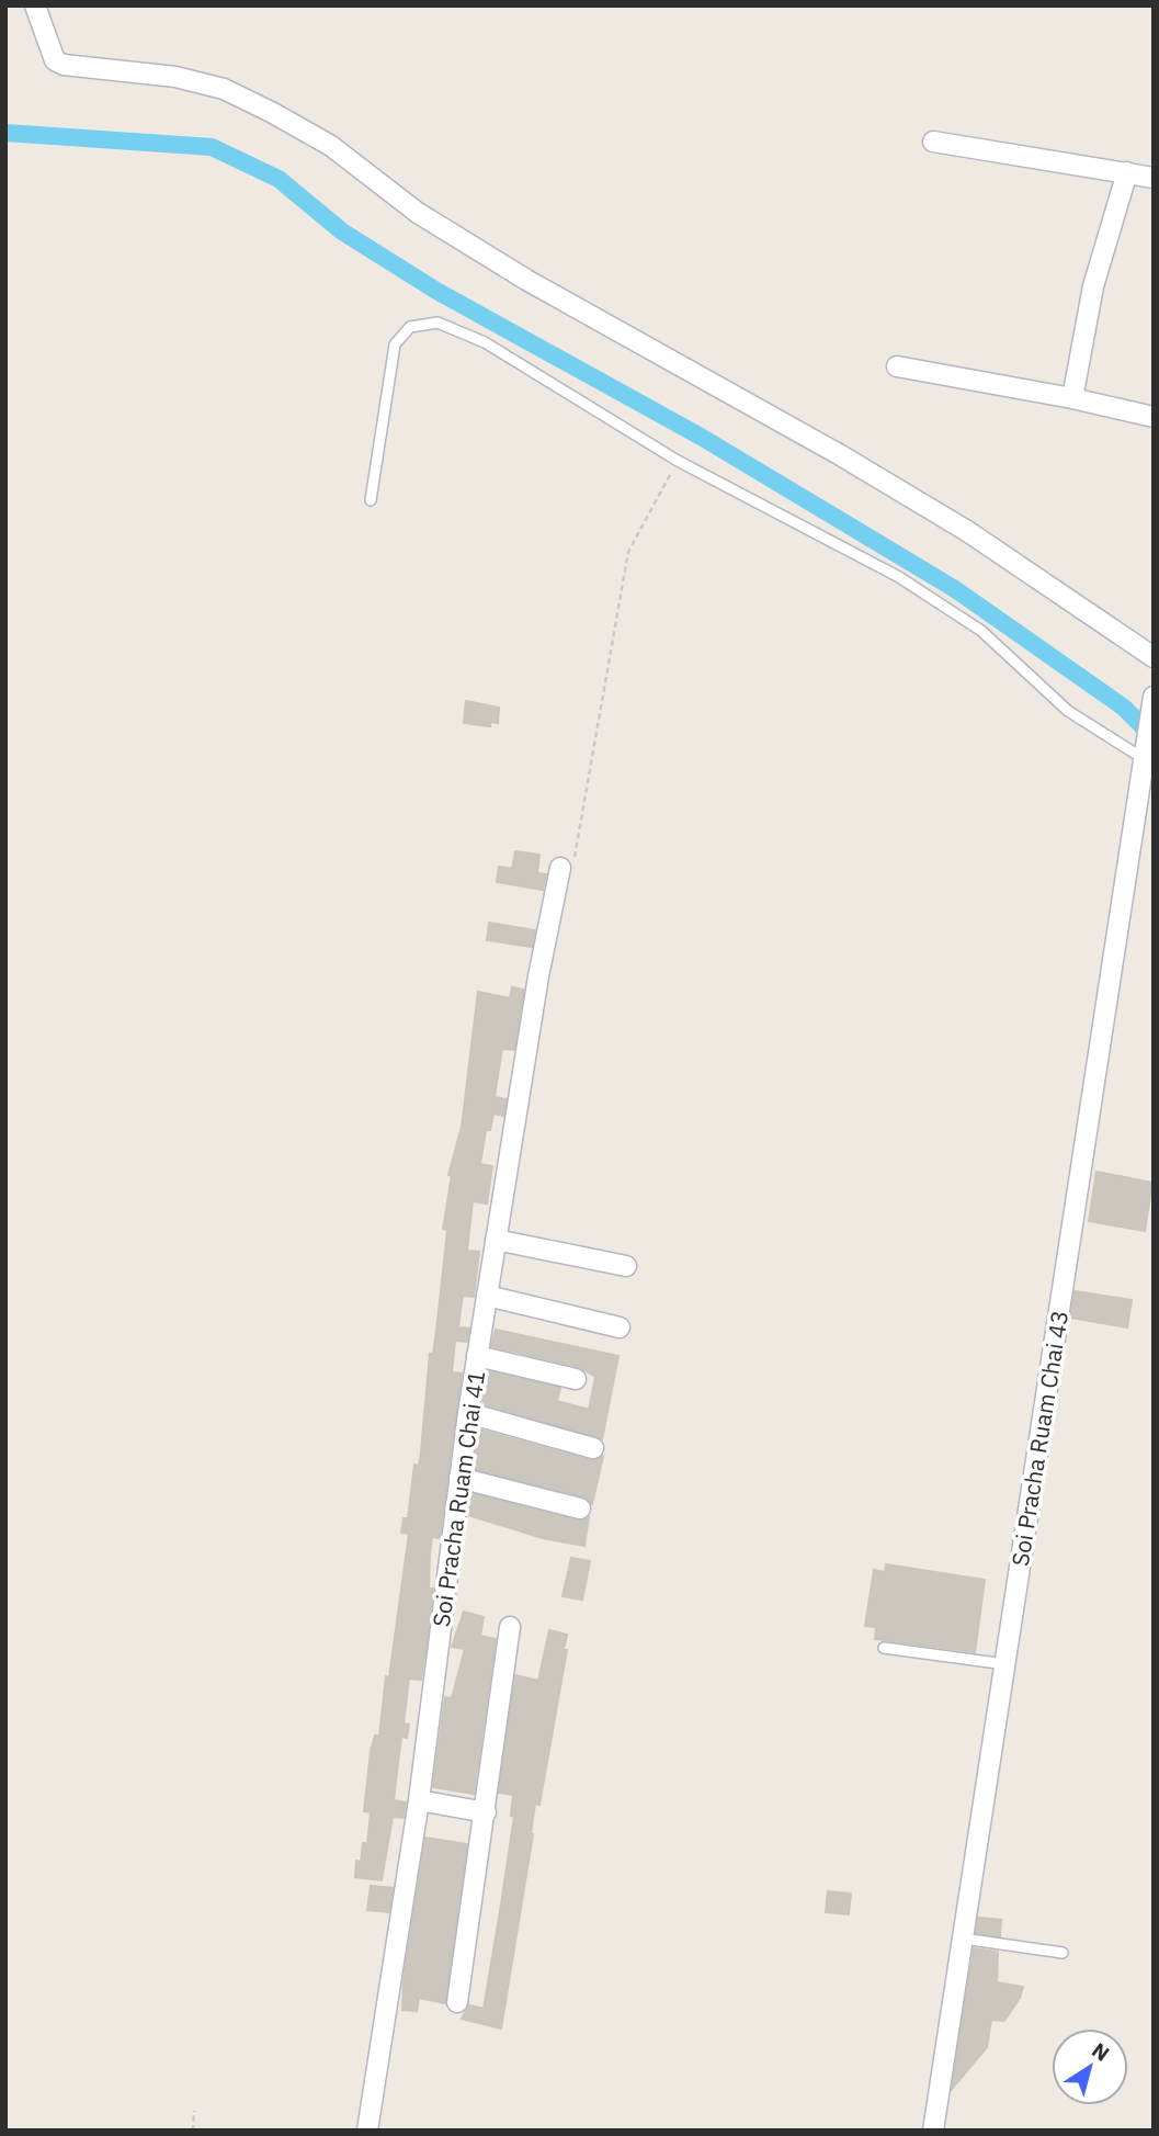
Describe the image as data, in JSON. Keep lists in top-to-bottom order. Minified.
{"streets":{"street":["Soi Pracha Ruam Chai 43","Soi Pracha Ruam Chai 41"]},"north":"top right"}
